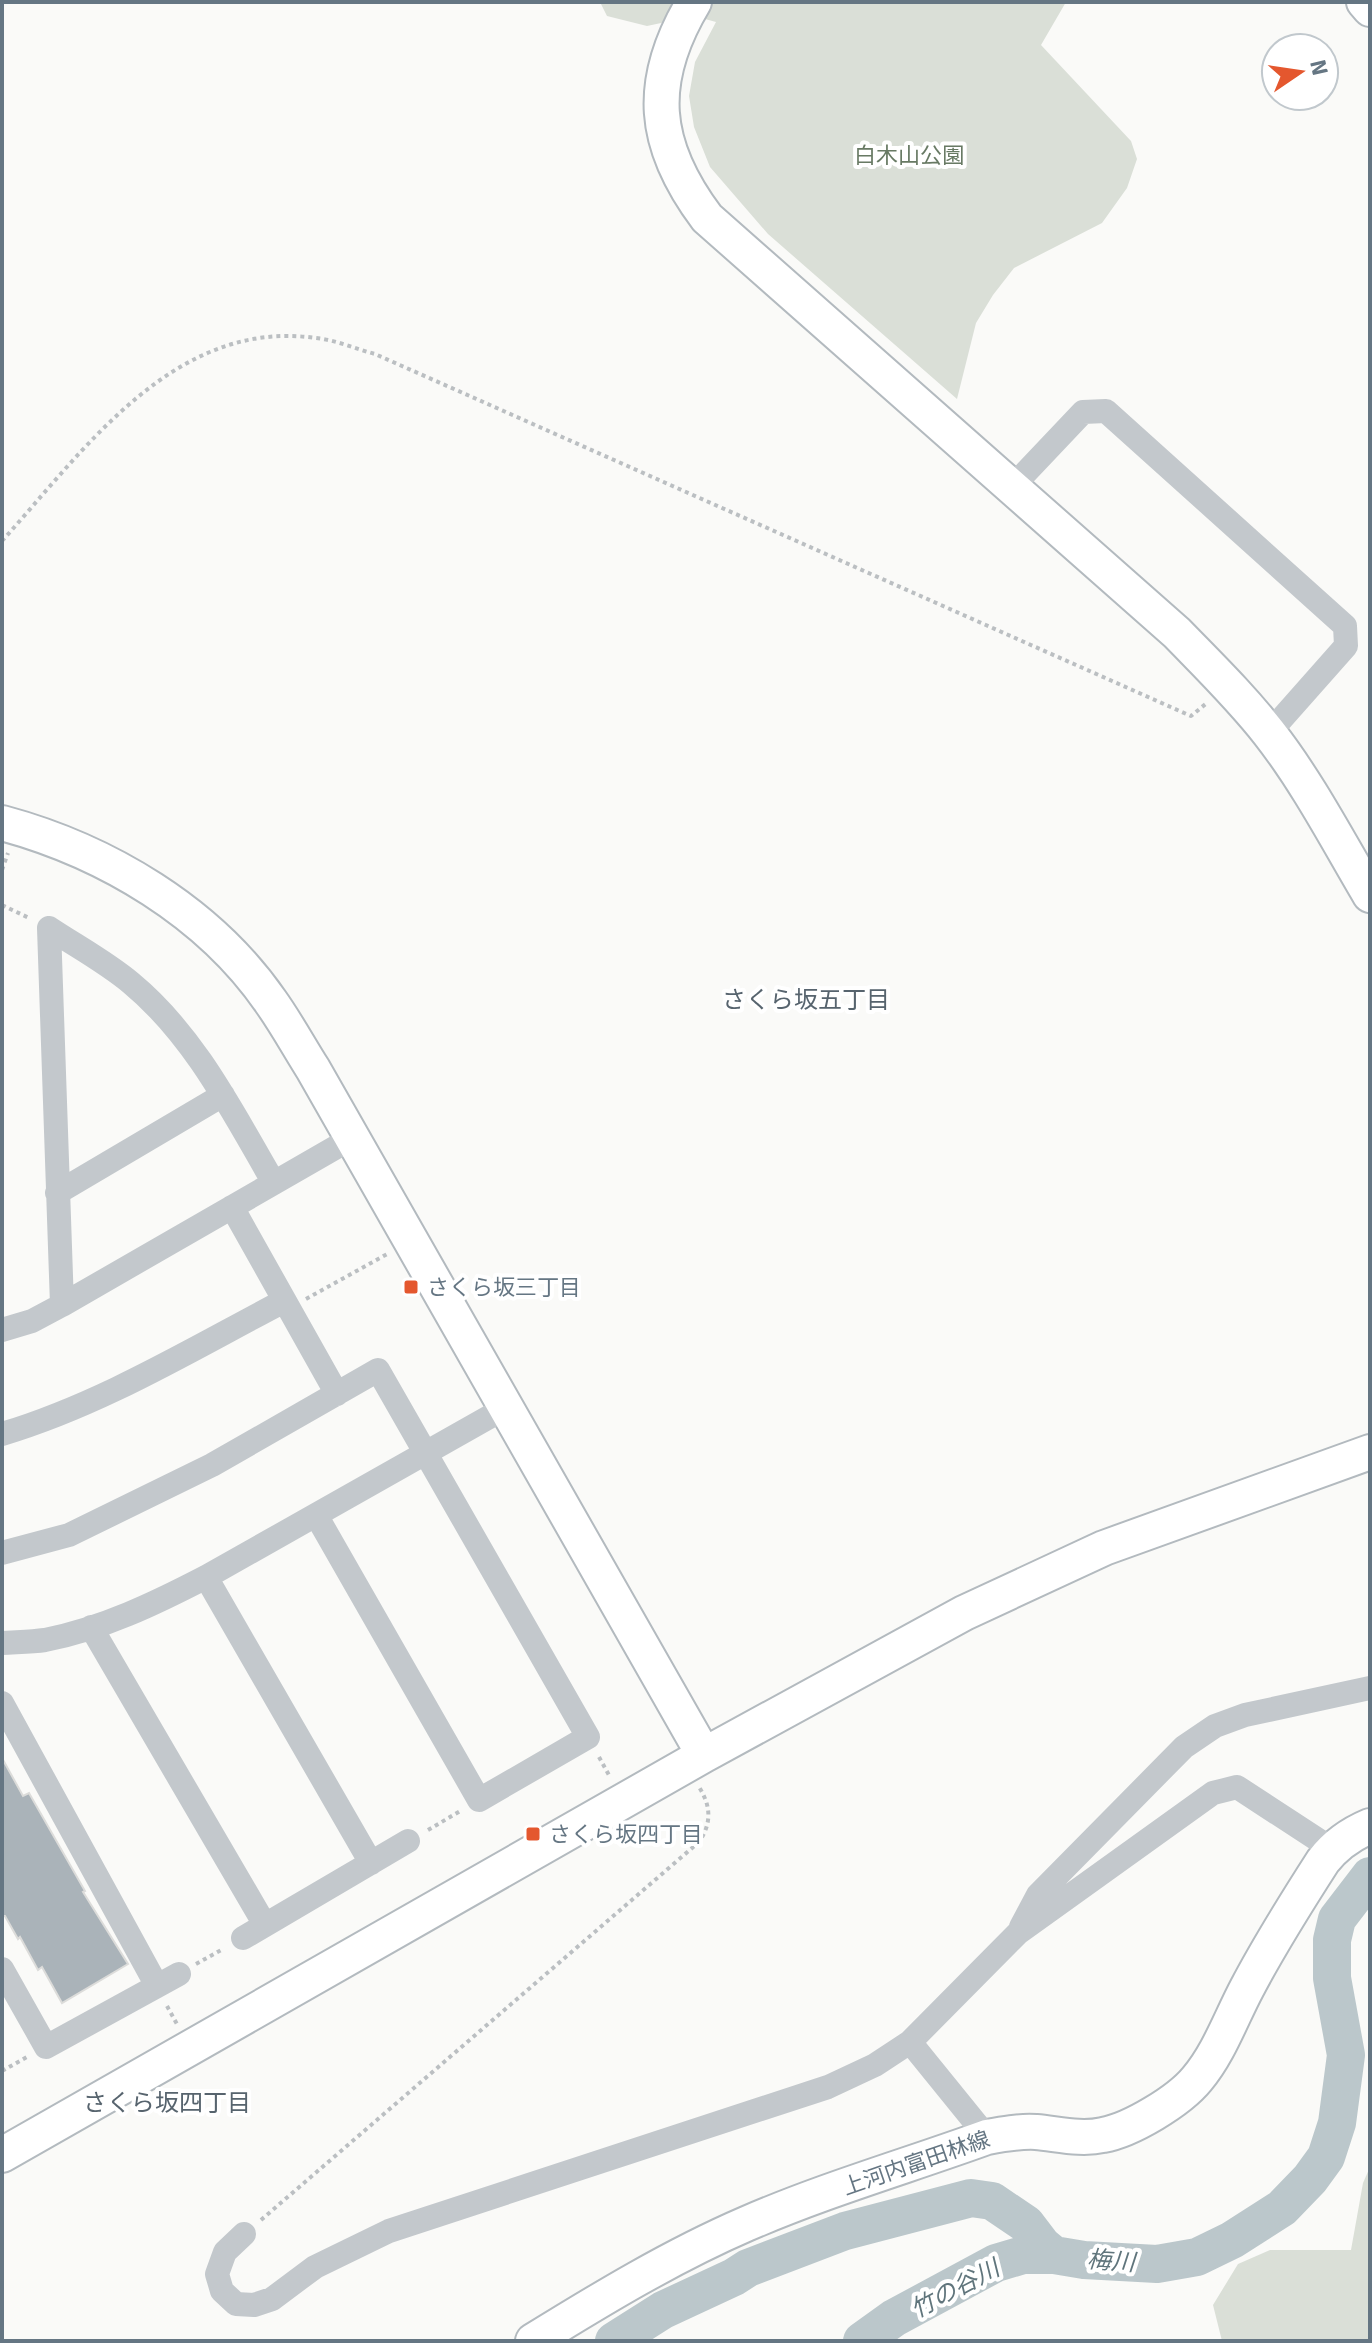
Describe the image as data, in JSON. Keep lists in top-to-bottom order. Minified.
{"streets":{"street":["上河内富田林線"]},"districts":["さくら坂五丁目","さくら坂四丁目"],"water":["梅川","竹の谷川"],"parks":["白木山公園"],"places":{"transit":["さくら坂三丁目","さくら坂四丁目"]},"north":"right"}
